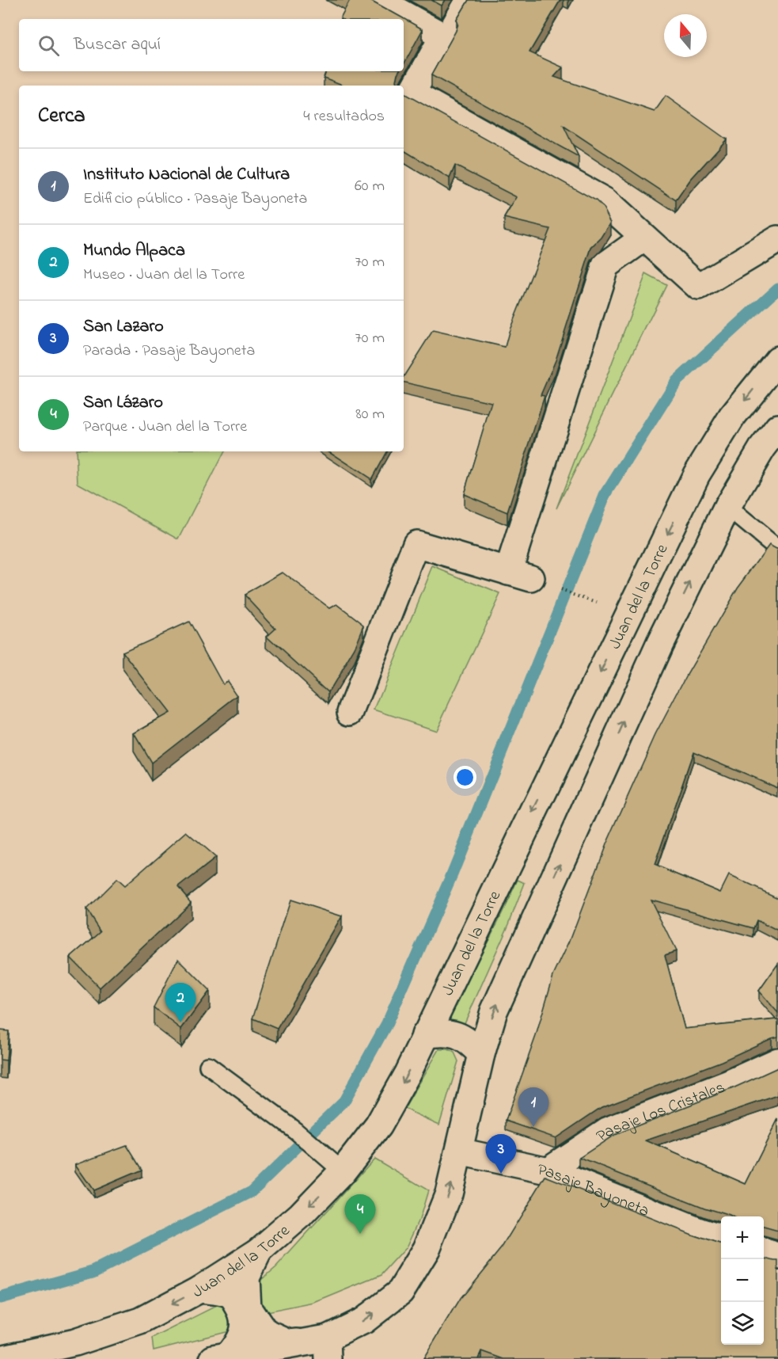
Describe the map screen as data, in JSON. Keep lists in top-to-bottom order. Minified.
{"streets":{"main road":["Juan del la Torre","Pasaje Los Cristales","Pasaje Bayoneta"]},"crossings":[["Pasaje Los Cristales","Pasaje Bayoneta"]],"north":"top","page":{"search":"Buscar aquí","heading":["Cerca","4 resultados"],"list":[{"mark":"1","name":"Instituto Nacional de Cultura","note":"Edificio público · Pasaje Bayoneta","value":"60 m"},{"mark":"2","name":"Mundo Alpaca","note":"Museo · Juan del la Torre","value":"70 m"},{"mark":"3","name":"San Lazaro","note":"Parada · Pasaje Bayoneta","value":"70 m"},{"mark":"4","name":"San Lázaro","note":"Parque · Juan del la Torre","value":"80 m"}],"pins":["2","1","3","4"],"map_buttons":["+","−"]}}
